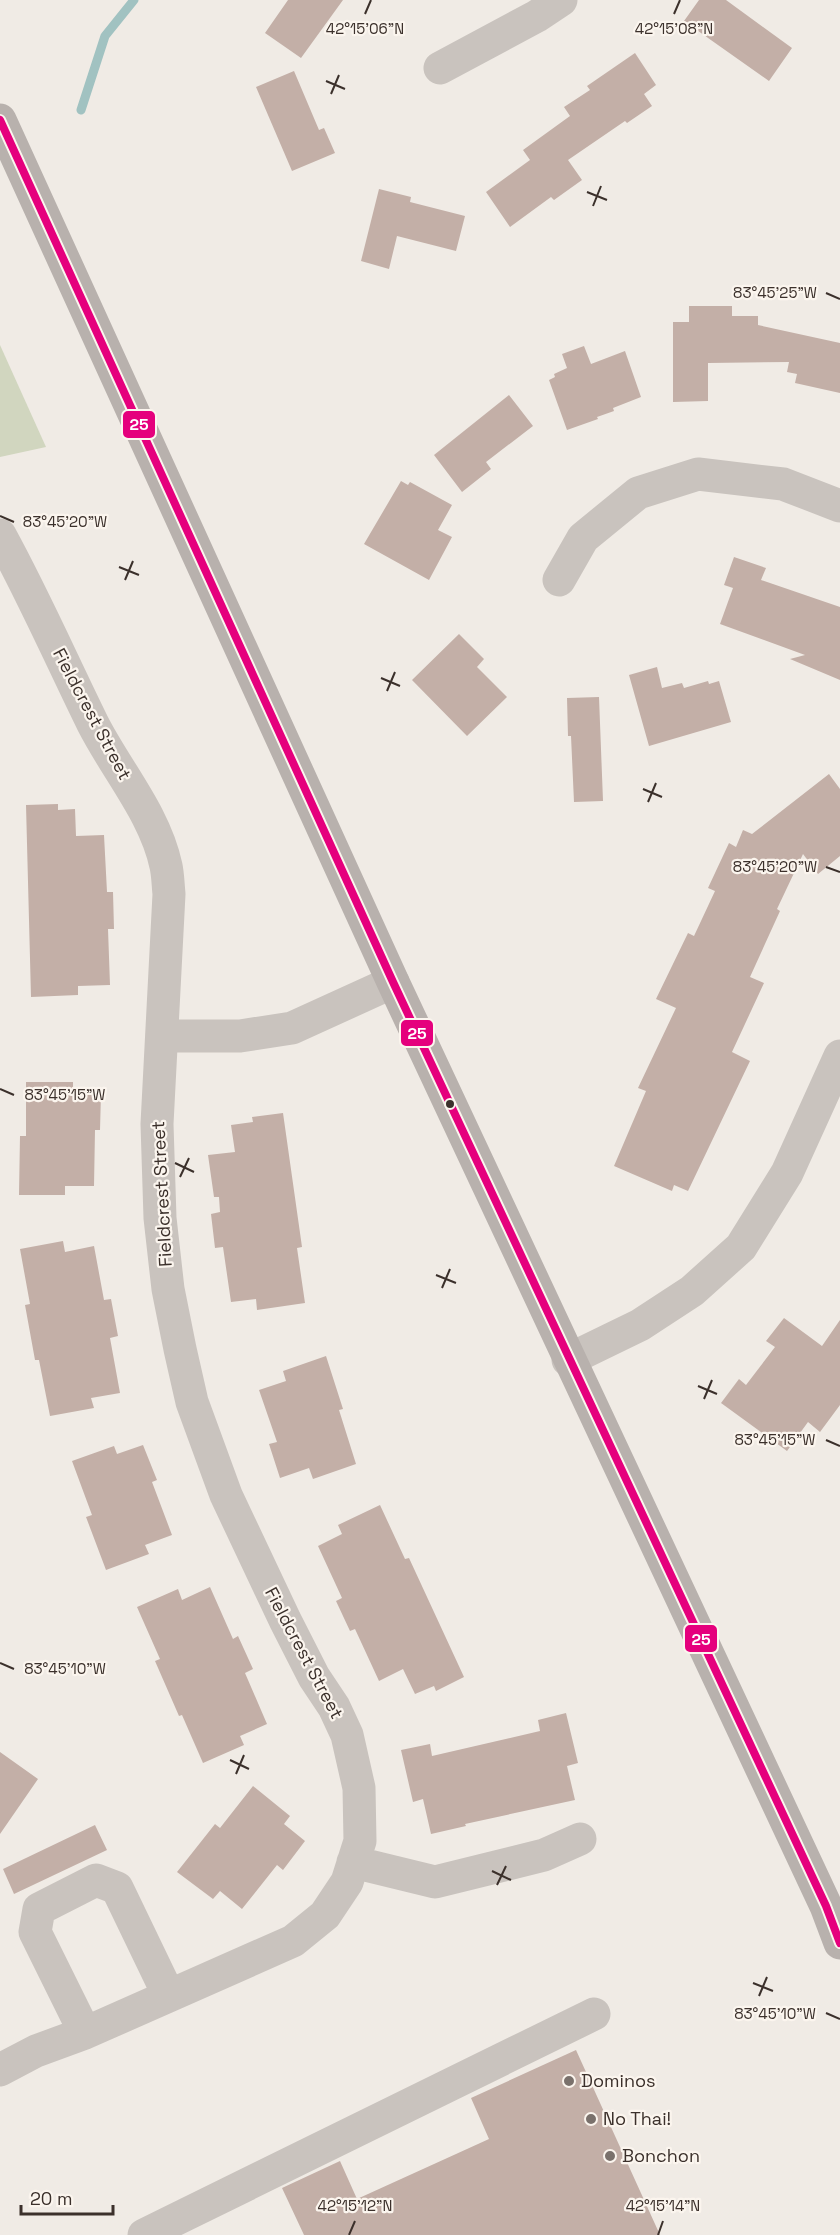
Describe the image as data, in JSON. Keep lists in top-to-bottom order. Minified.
{"streets":{"street":["Fieldcrest Street"]},"places":["Dominos","No Thai!","Bonchon"],"lines":["transit line 25"],"scale_bar":"20 m","coordinates":["42°15'06\"N","42°15'08\"N","83°45'25\"W","83°45'20\"W","83°45'15\"W","83°45'10\"W","42°15'12\"N","42°15'14\"N"]}
